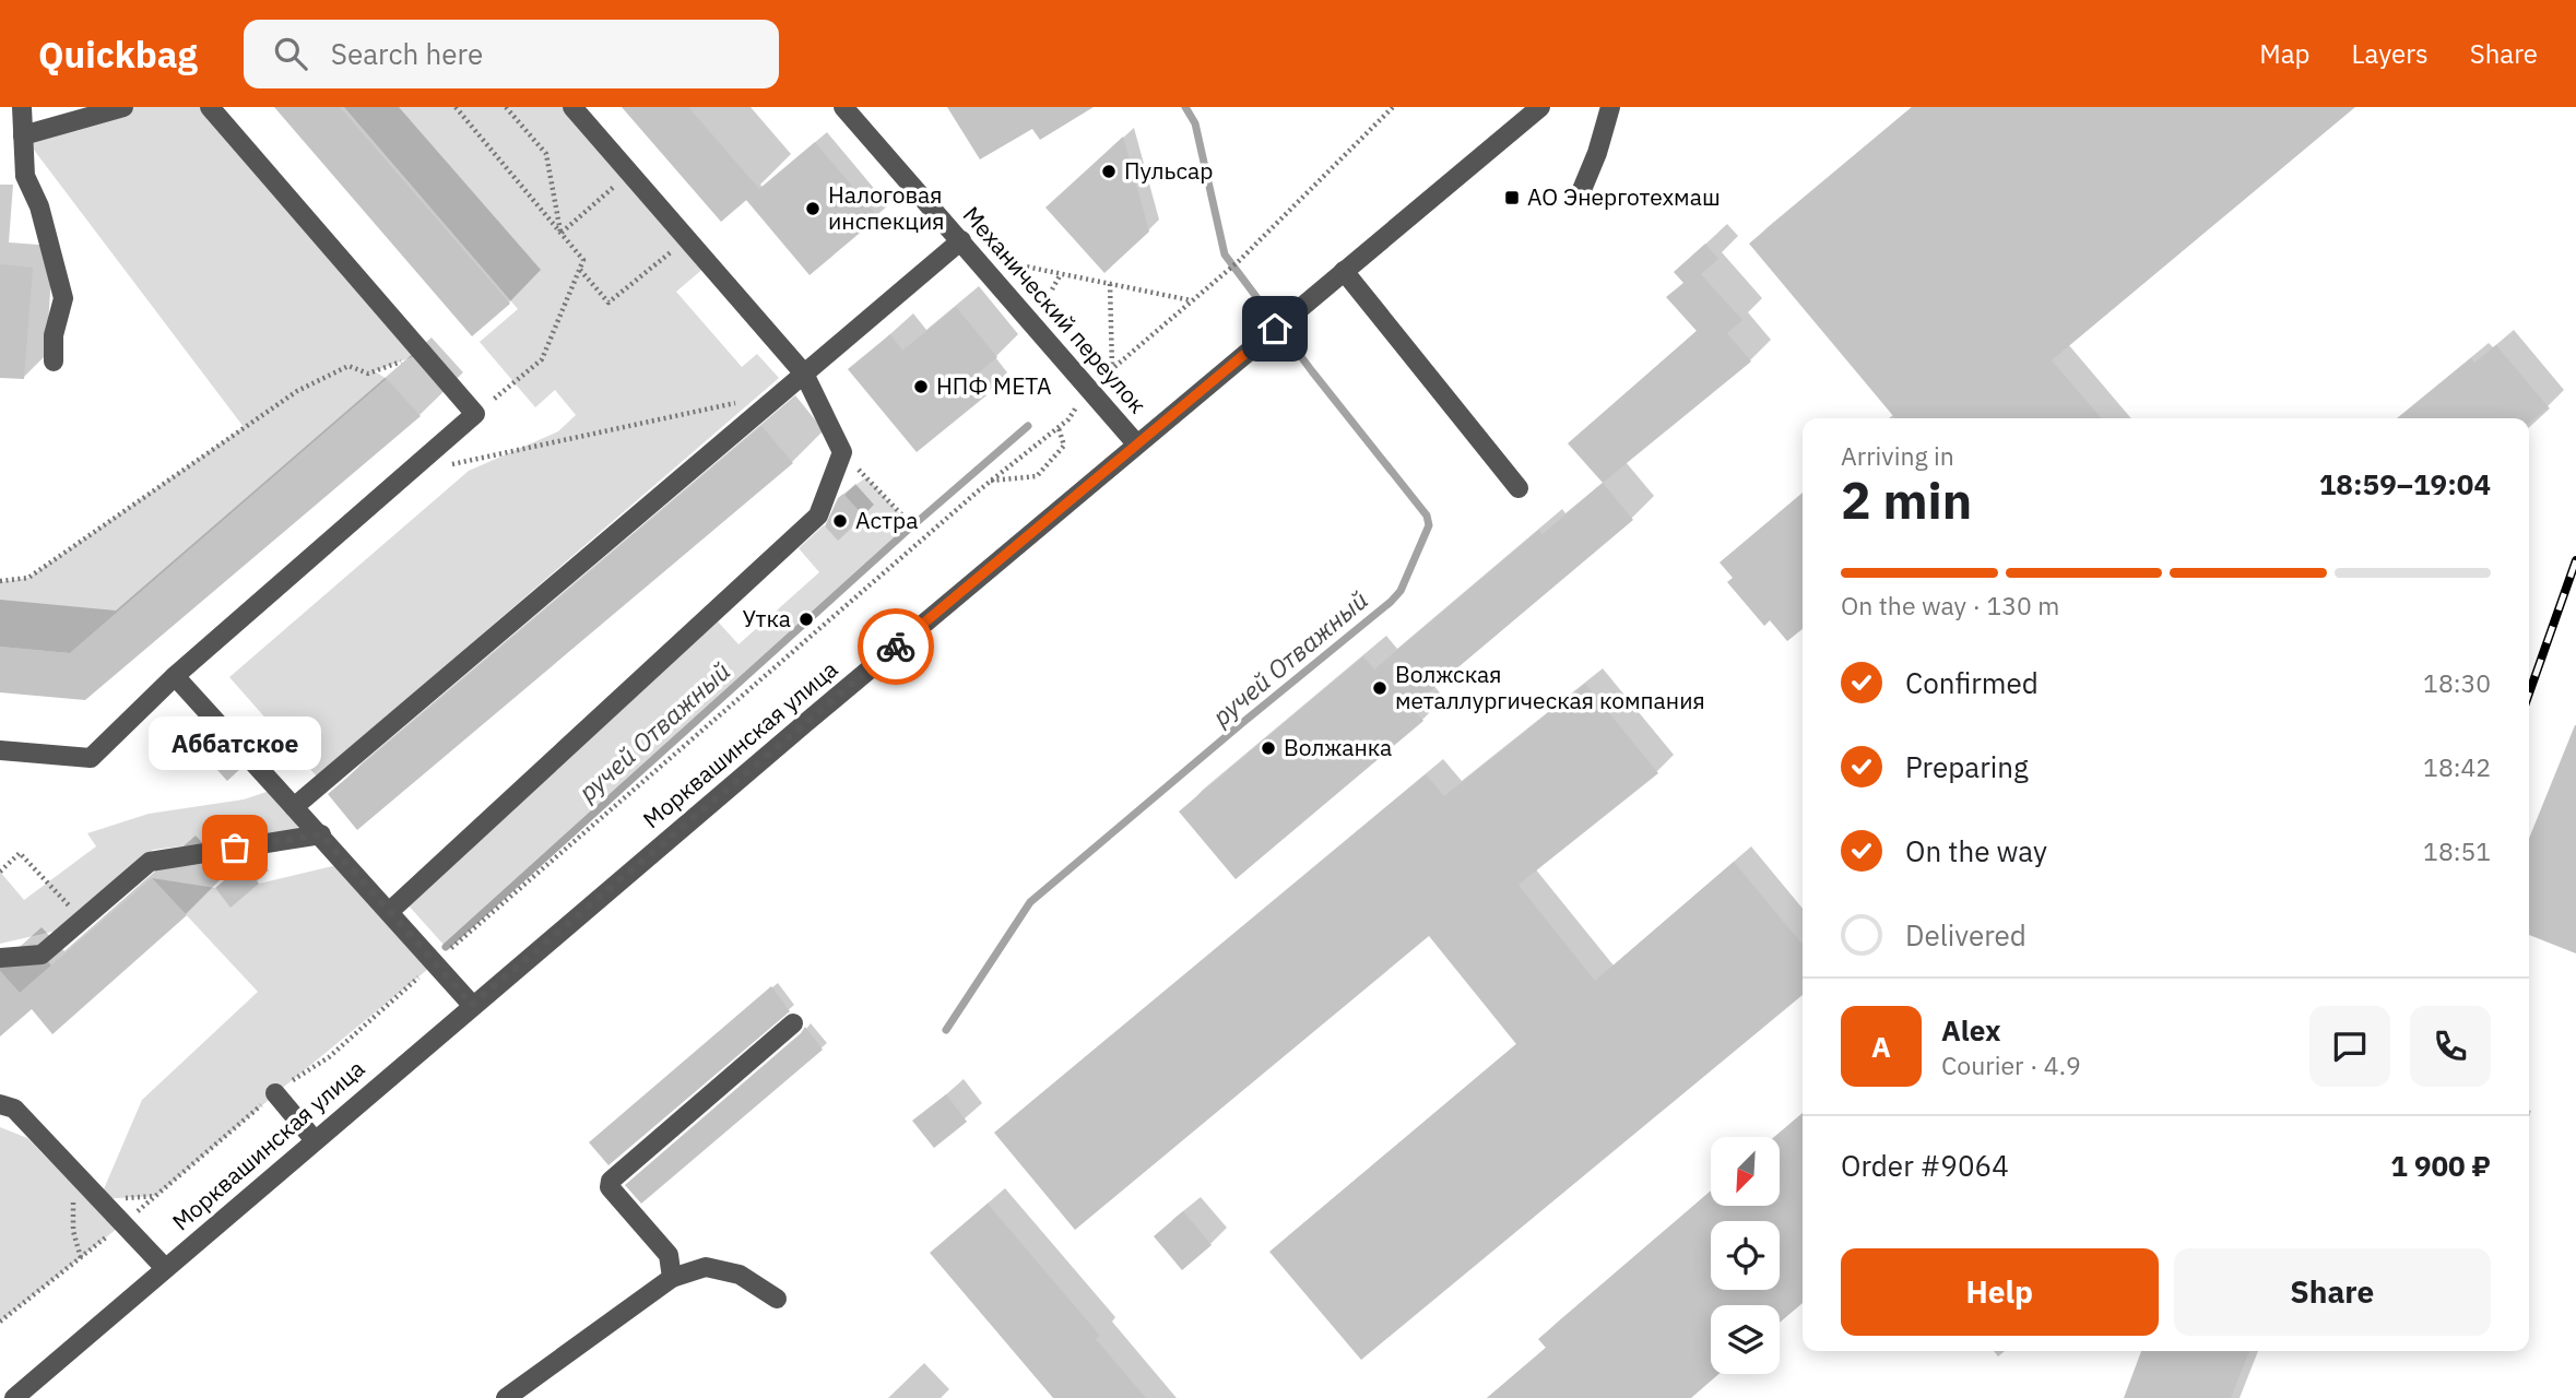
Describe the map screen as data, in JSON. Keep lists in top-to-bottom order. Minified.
{"streets":{"street":["Механический переулок","Морквашинская улица"]},"crossings":[["Механический переулок","Морквашинская улица"]],"water":["ручей Отважный"],"places":{"other":["Пульсар","Налоговая инспекция","НПФ МЕТА","Астра","Утка","Волжская металлургическая компания","Волжанка","Аббатское"],"transit":["АО Энерготехмаш"]},"north":"bottom left","page":{"header":"Quickbag","search":"Search here","nav":["Map","Layers","Share"],"heading":["2 min","Arriving in","18:59–19:04"],"panel":["Alex","Courier · 4.9","Order #9064","1 900 ₽"],"bar":"On the way · 130 m","list":[["Confirmed","18:30"],["Preparing","18:42"],["On the way","18:51"],"Delivered"],"bubble":"Аббатское","round":"A","buttons":["Help","Share"]}}
